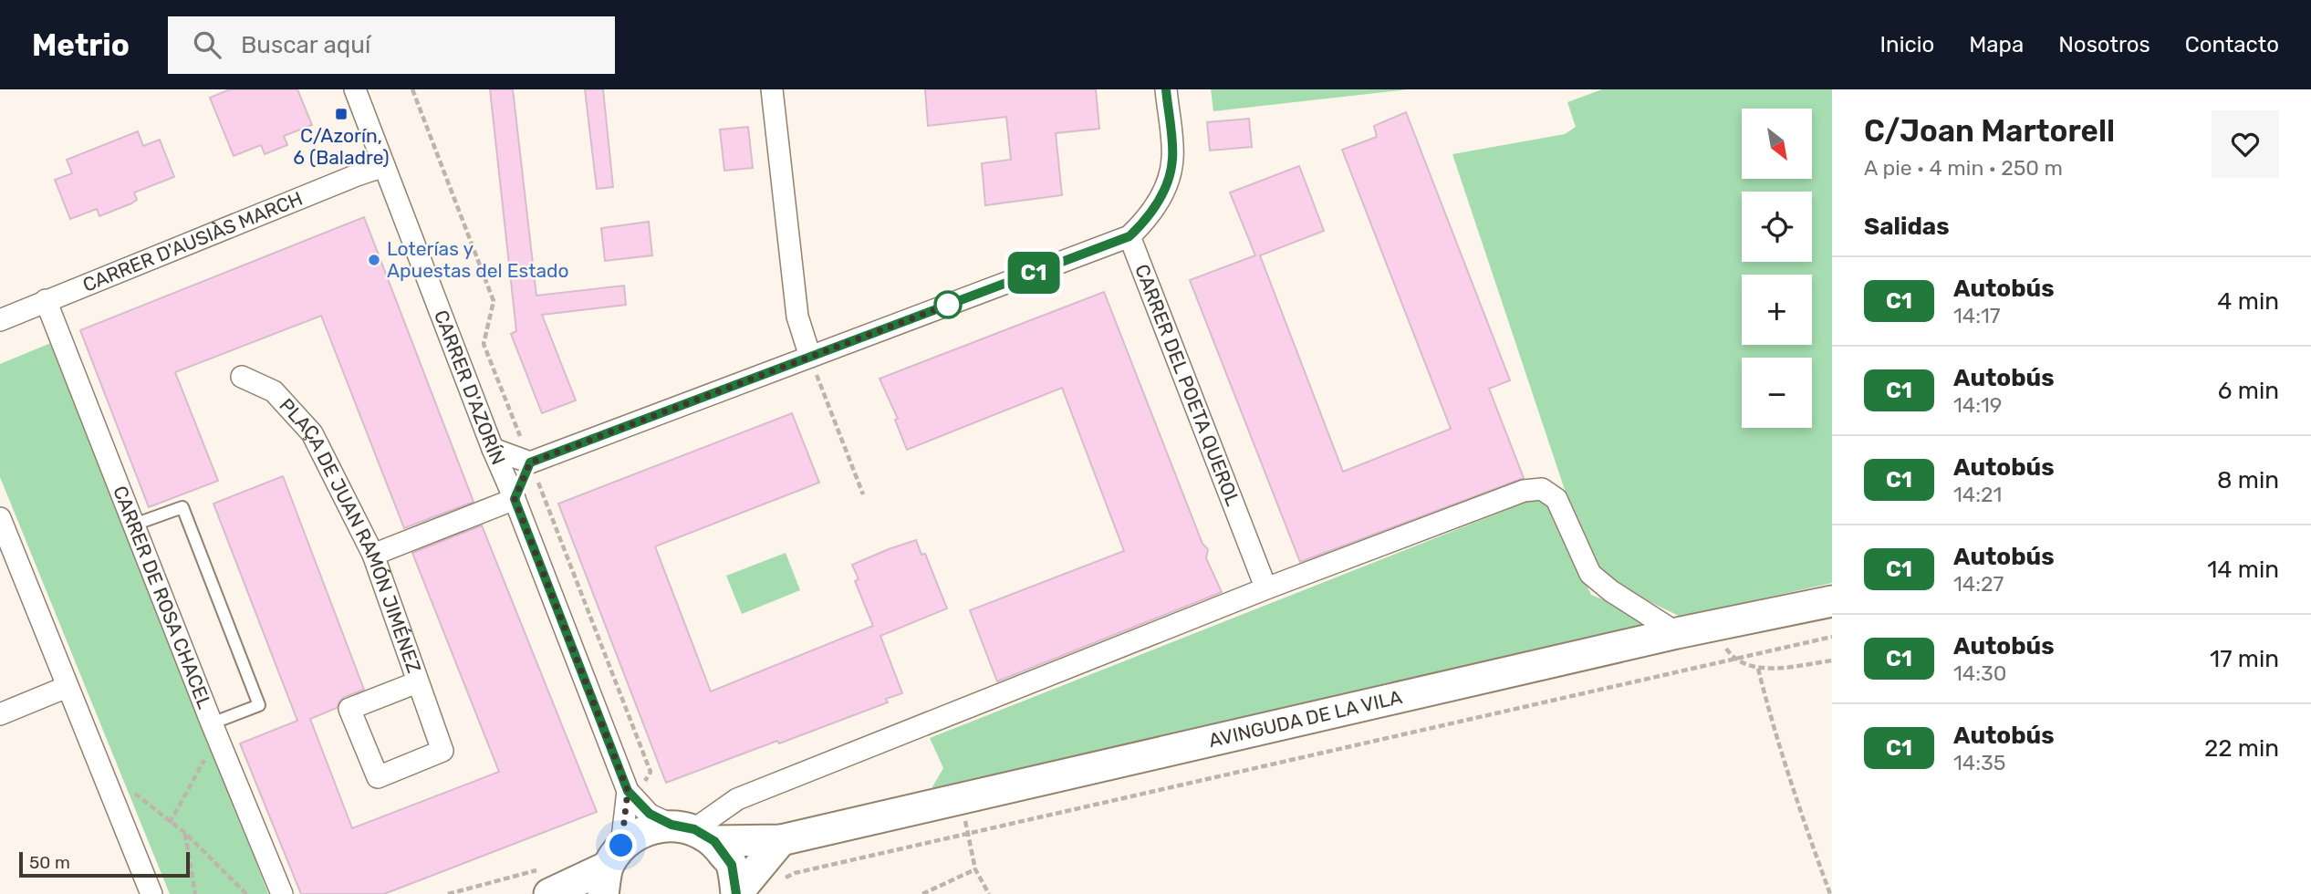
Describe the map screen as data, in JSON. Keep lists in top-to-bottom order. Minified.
{"streets":{"street":["CARRER D'AUSIÀS MARCH","CARRER DEL POETA QUEROL","CARRER D'AZORÍN","PLAÇA DE JUAN RAMÓN JIMÉNEZ","CARRER DE ROSA CHACEL","AVINGUDA DE LA VILA"]},"crossings":[["CARRER D'AUSIÀS MARCH","CARRER D'AZORÍN"],["CARRER D'AUSIÀS MARCH","CARRER DE ROSA CHACEL"],["CARRER D'AZORÍN","AVINGUDA DE LA VILA"]],"places":{"transit":["C/Azorín, 6 (Baladre)"],"other":["Loterías y Apuestas del Estado"]},"lines":["bus line C1"],"scale_bar":"50 m","north":"bottom right","page":{"header":"Metrio","search":"Buscar aquí","nav":["Inicio","Mapa","Nosotros","Contacto"],"on_map":"C1","heading":[["C/Joan Martorell","A pie · 4 min · 250 m"],"Salidas"],"map_buttons":["+","−"],"list":[{"mark":"C1","name":"Autobús","note":"14:17","value":"4 min"},{"mark":"C1","name":"Autobús","note":"14:19","value":"6 min"},{"mark":"C1","name":"Autobús","note":"14:21","value":"8 min"},{"mark":"C1","name":"Autobús","note":"14:27","value":"14 min"},{"mark":"C1","name":"Autobús","note":"14:30","value":"17 min"},{"mark":"C1","name":"Autobús","note":"14:35","value":"22 min"}],"scale":"50 m"}}
